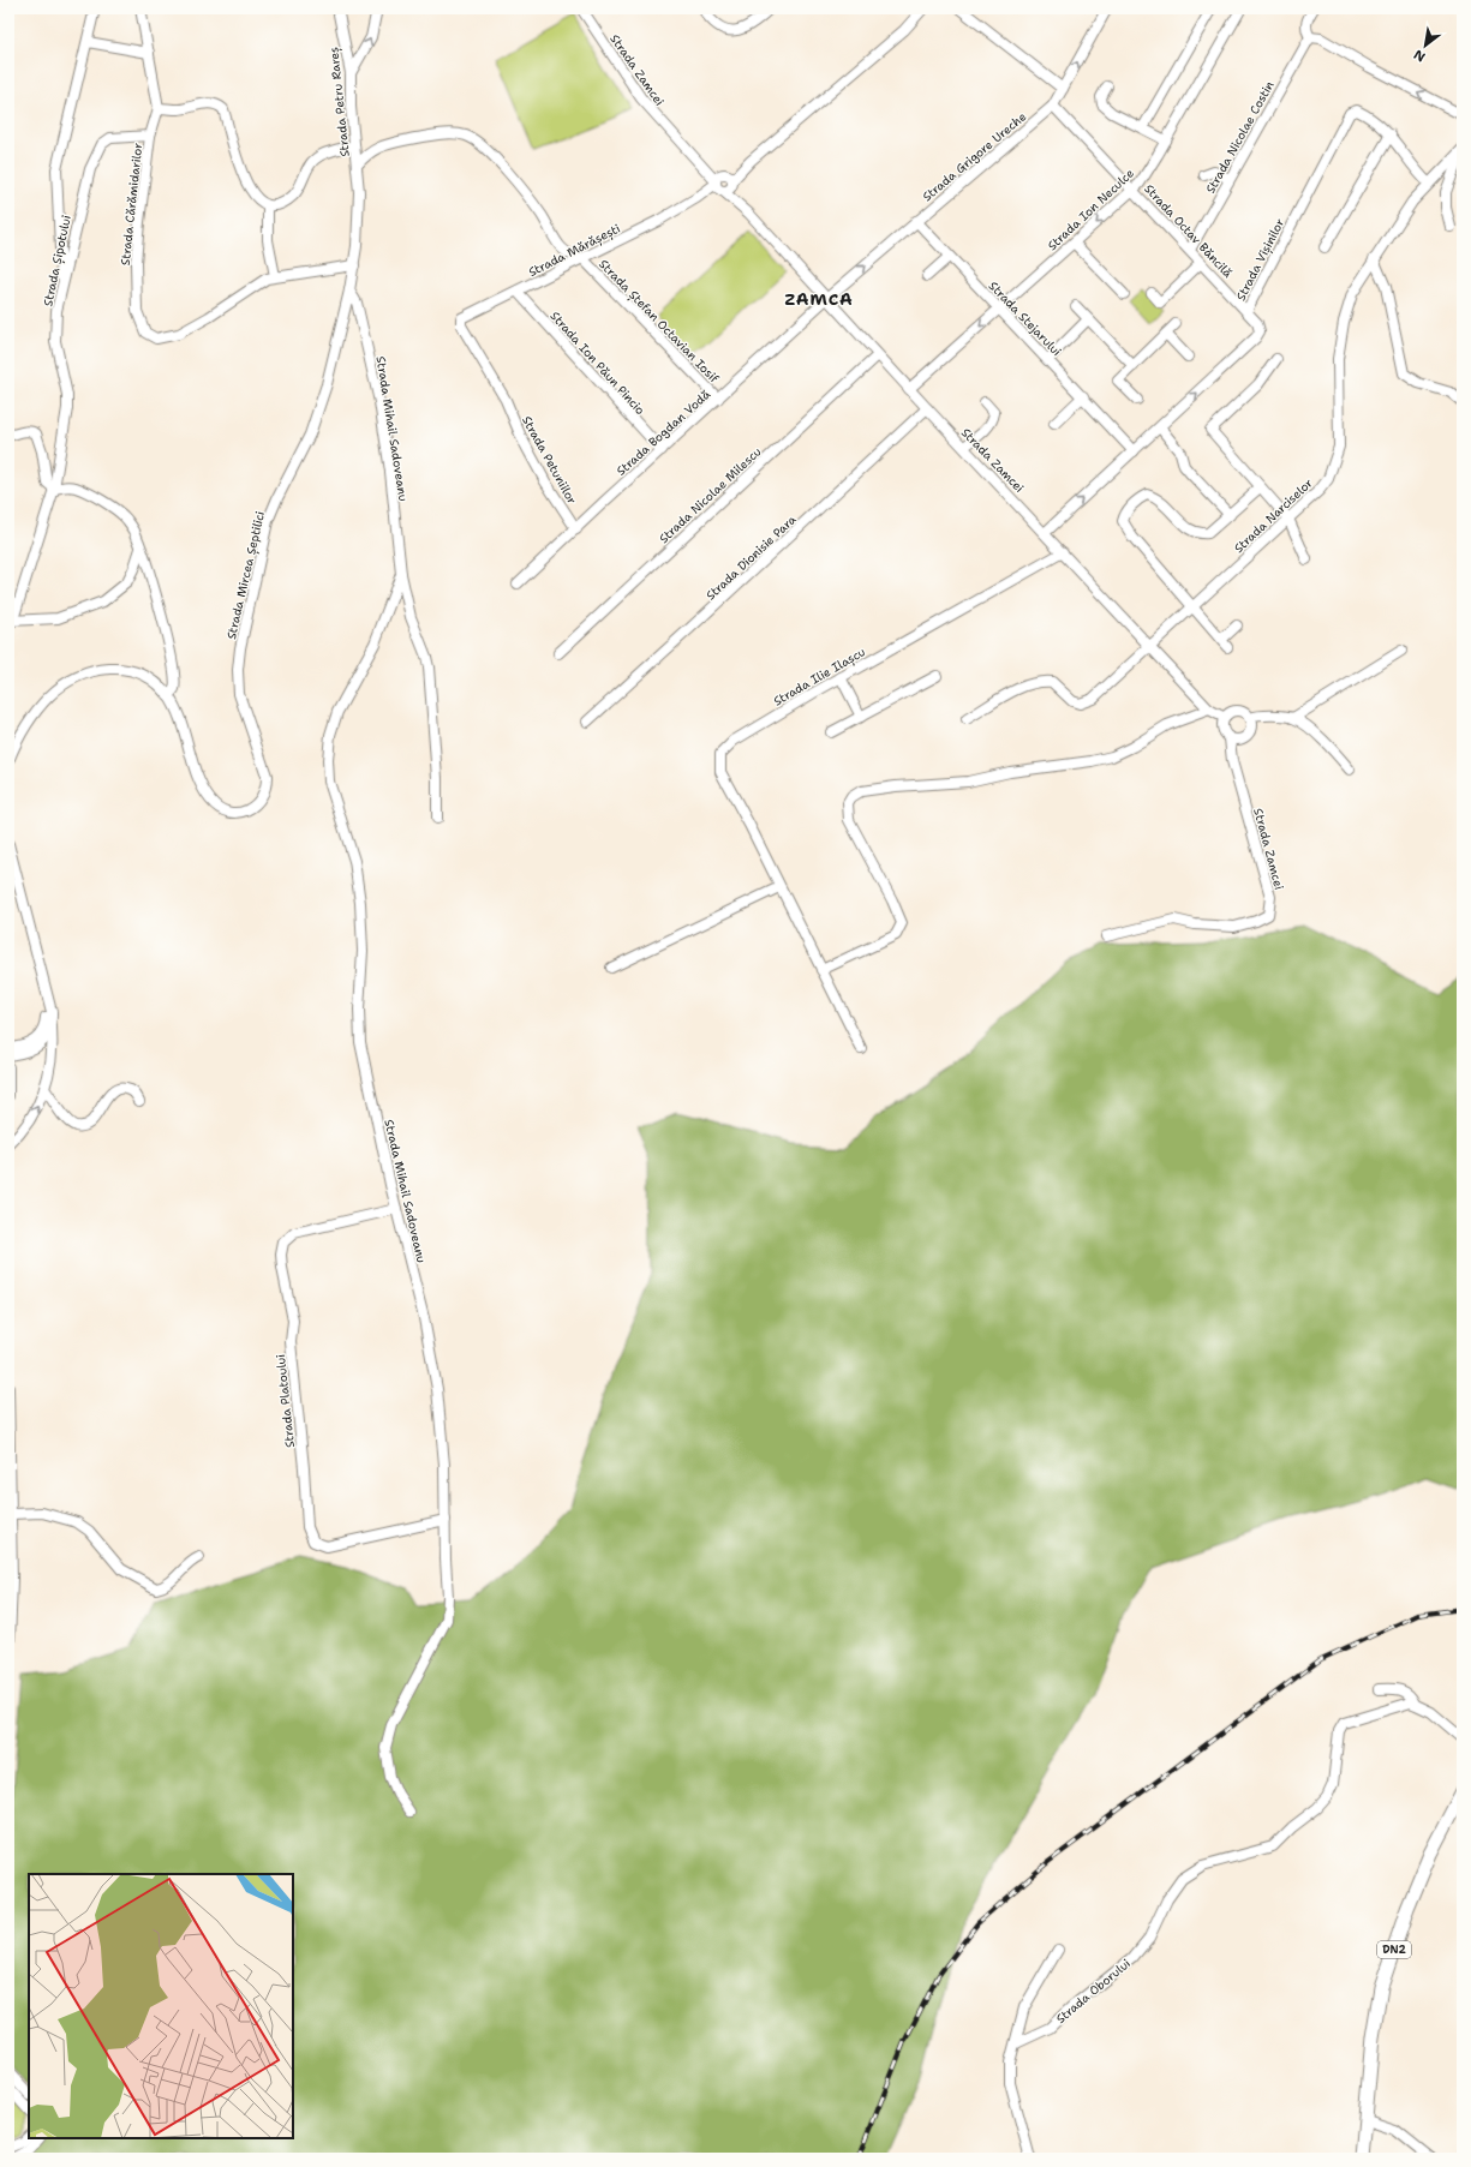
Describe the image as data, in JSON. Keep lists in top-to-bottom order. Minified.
{"streets":{"main road":["DN2"],"street":["Strada Zamcei","Strada Petru Rareș","Strada Nicolae Costin","Strada Grigore Ureche","Strada Cărămidarilor","Strada Ion Neculce","Strada Octav Băncilă","Strada Mărășești","Strada Vișinilor","Strada Șipotului","Strada Stejarului","Strada Ștefan Octavian Iosif","Strada Ion Păun Pincio","Strada Mihail Sadoveanu","Strada Bogdan Vodă","Strada Petuniilor","Strada Nicolae Milescu","Strada Narciselor","Strada Dionisie Para","Strada Mircea Șeptilici","Strada Ilie Ilașcu","Strada Platoului","Strada Oborului"]},"crossings":[["Strada Zamcei","Strada Grigore Ureche"],["Strada Zamcei","Strada Ion Neculce"],["Strada Zamcei","Strada Mărășești"],["Strada Zamcei","Strada Vișinilor"],["Strada Zamcei","Strada Bogdan Vodă"],["Strada Zamcei","Strada Nicolae Milescu"],["Strada Zamcei","Strada Narciselor"],["Strada Zamcei","Strada Dionisie Para"],["Strada Zamcei","Strada Ilie Ilașcu"],["Strada Petru Rareș","Strada Mircea Șeptilici"],["Strada Nicolae Costin","Strada Octav Băncilă"],["Strada Grigore Ureche","Strada Octav Băncilă"],["Strada Grigore Ureche","Strada Stejarului"],["Strada Grigore Ureche","Strada Bogdan Vodă"],["Strada Cărămidarilor","Strada Șipotului"],["Strada Cărămidarilor","Strada Mircea Șeptilici"],["Strada Ion Neculce","Strada Octav Băncilă"],["Strada Ion Neculce","Strada Stejarului"],["Strada Octav Băncilă","Strada Vișinilor"],["Strada Mărășești","Strada Ștefan Octavian Iosif"],["Strada Mărășești","Strada Ion Păun Pincio"],["Strada Mărășești","Strada Petuniilor"],["Strada Vișinilor","Strada Stejarului"],["Strada Vișinilor","Strada Narciselor"],["Strada Ștefan Octavian Iosif","Strada Bogdan Vodă"],["Strada Ion Păun Pincio","Strada Bogdan Vodă"],["Strada Mihail Sadoveanu","Strada Mircea Șeptilici"],["Strada Mihail Sadoveanu","Strada Platoului"],["Strada Bogdan Vodă","Strada Petuniilor"]],"one_way":["Strada Grigore Ureche","Strada Ion Neculce"],"districts":["ZAMCA"],"north":"bottom left"}
